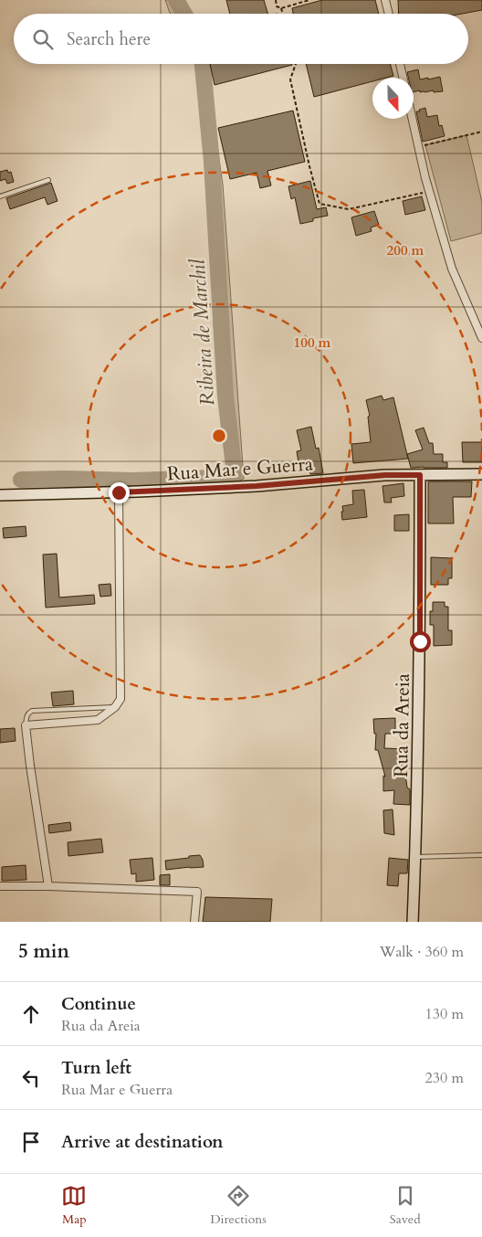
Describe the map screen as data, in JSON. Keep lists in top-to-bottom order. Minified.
{"streets":{"street":["Rua Mar e Guerra","Rua da Areia"]},"crossings":[["Rua Mar e Guerra","Rua da Areia"]],"water":["Ribeira de Marchil"],"north":"bottom","page":{"search":"Search here","heading":["5 min","Walk · 360 m"],"list":[["Continue","Rua da Areia","130 m"],["Turn left","Rua Mar e Guerra","230 m"],"Arrive at destination"],"nav":["Map","Directions","Saved"]},"rings":["200 m","100 m"]}
